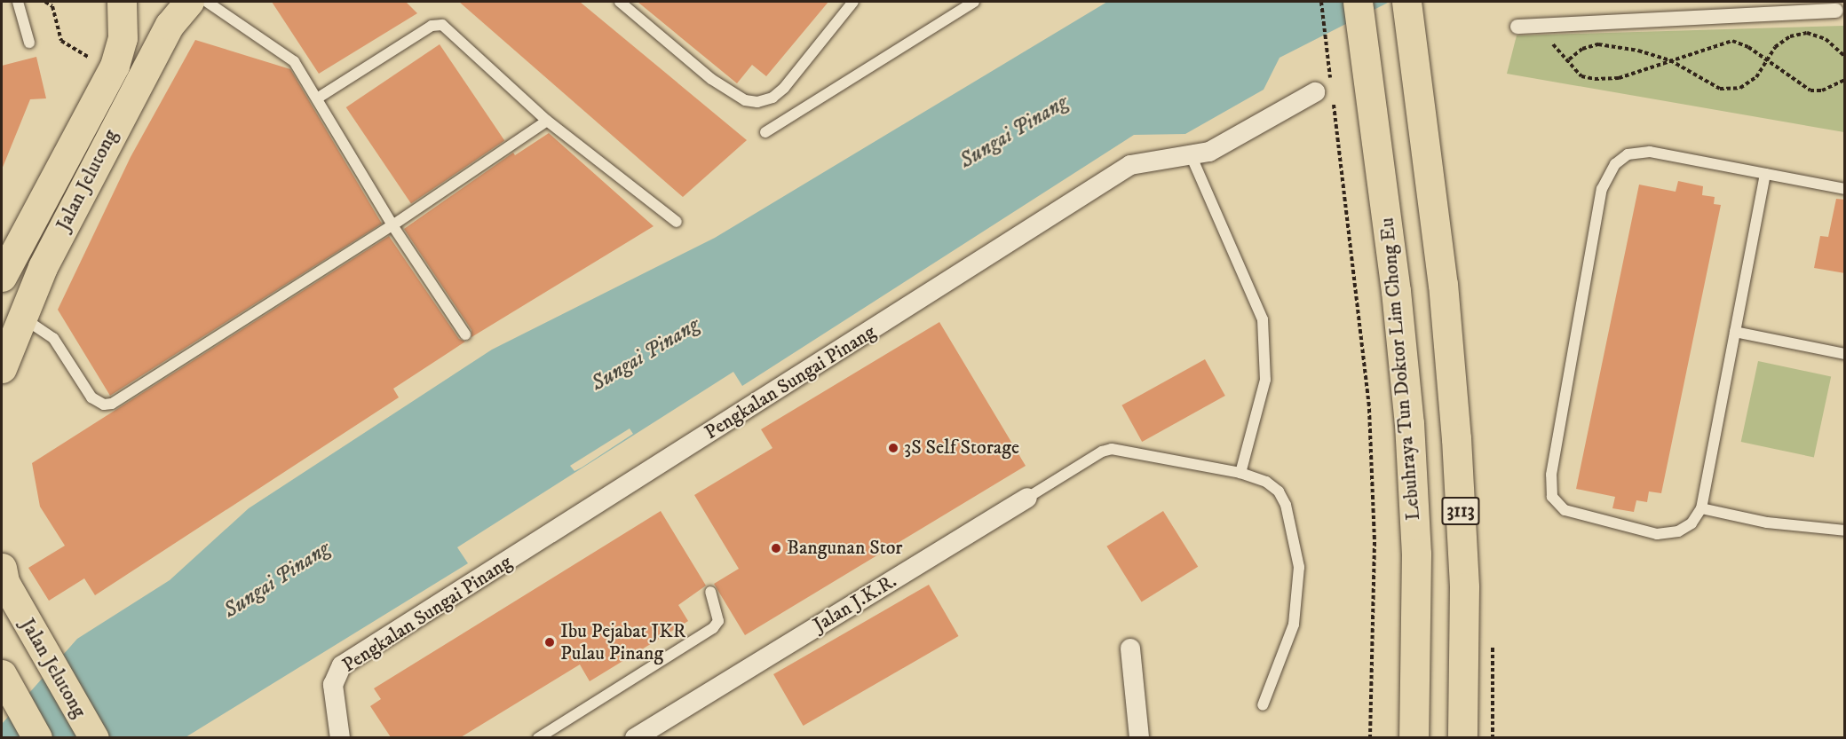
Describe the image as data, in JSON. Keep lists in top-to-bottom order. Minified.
{"streets":{"main road":["Jalan Jelutong","Lebuhraya Tun Doktor Lim Chong Eu","3113"],"street":["Pengkalan Sungai Pinang","Jalan J.K.R."]},"water":["Sungai Pinang"],"places":["3S Self Storage","Bangunan Stor","Ibu Pejabat JKR Pulau Pinang"]}
